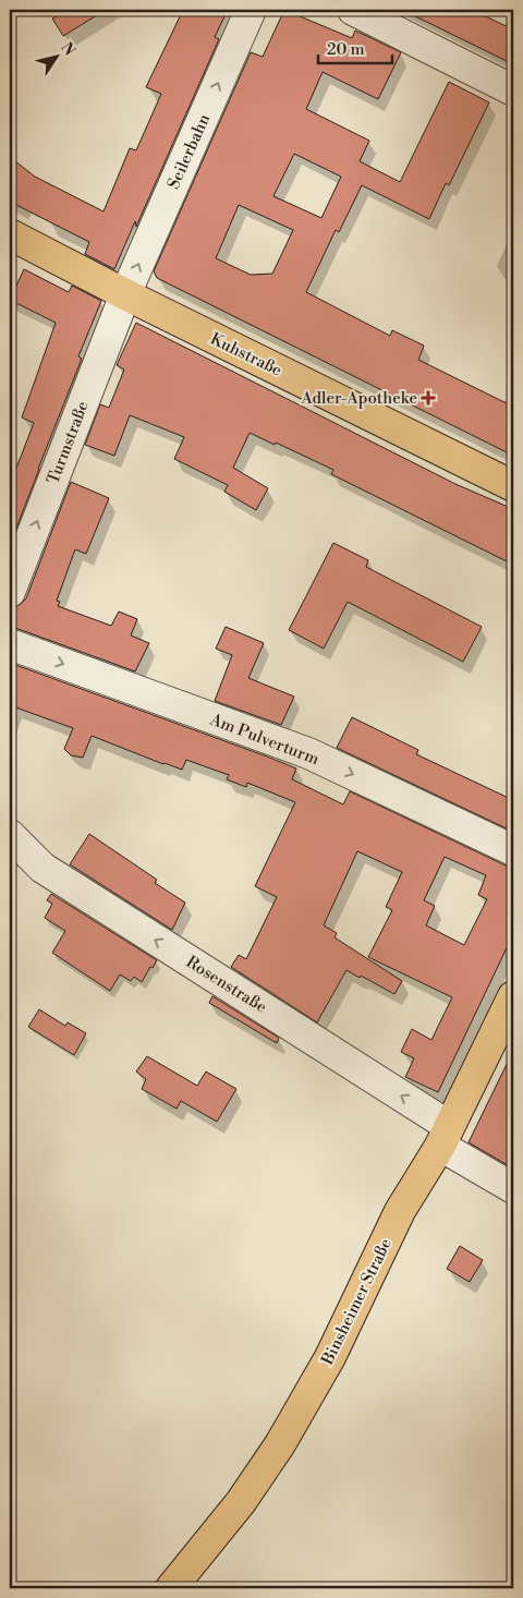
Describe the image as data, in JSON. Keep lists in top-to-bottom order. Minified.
{"streets":{"main road":["Kuhstraße","Binsheimer Straße"],"street":["Seilerbahn","Turmstraße","Am Pulverturm","Rosenstraße"]},"crossings":[["Seilerbahn","Kuhstraße"],["Seilerbahn","Turmstraße"],["Kuhstraße","Turmstraße"],["Rosenstraße","Binsheimer Straße"]],"one_way":["Seilerbahn","Turmstraße","Am Pulverturm","Rosenstraße"],"places":{"health":["Adler-Apotheke"]},"scale_bar":"20 m","north":"top right"}
